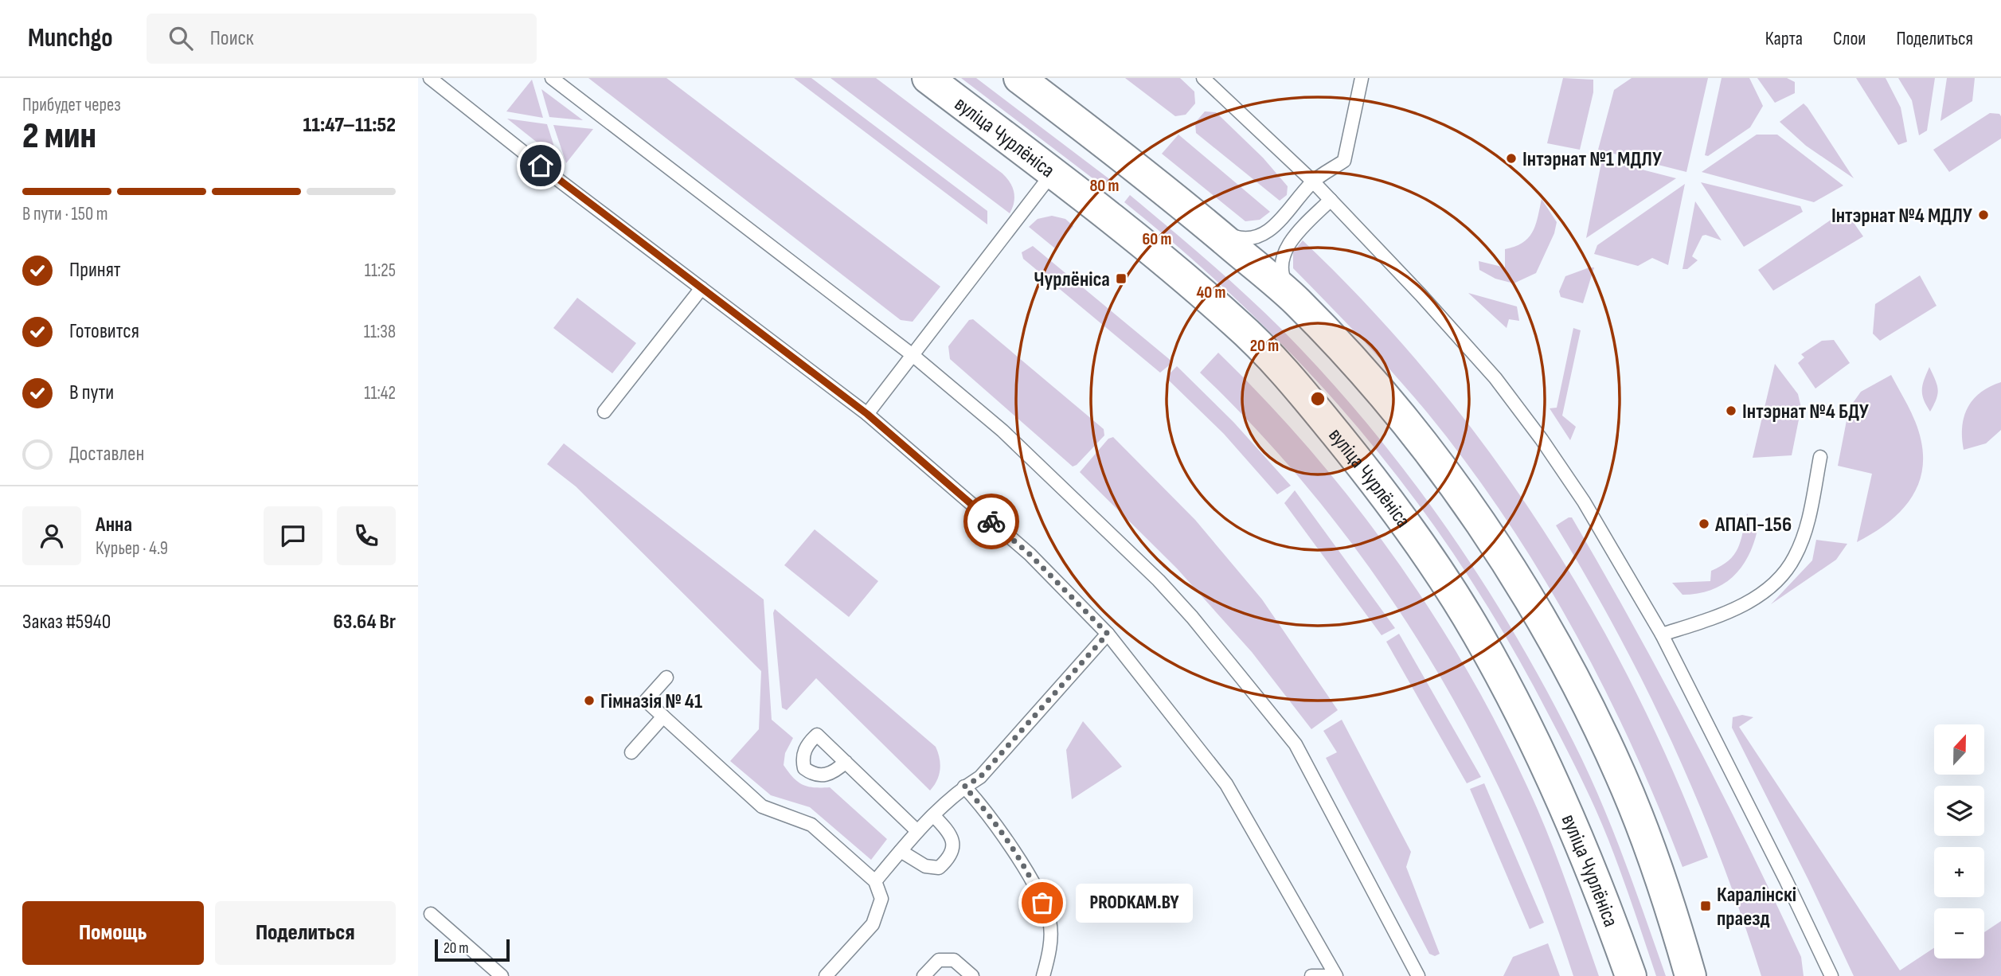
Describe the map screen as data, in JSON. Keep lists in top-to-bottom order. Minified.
{"streets":{"main road":["вуліца Чурлёніса"]},"places":{"other":["Інтэрнат №1 МДЛУ","Інтэрнат №4 МДЛУ","Інтэрнат №4 БДУ","АПАП-156","Гімназія № 41","PRODKAM.BY"],"transit":["Чурлёніса","Каралінскі праезд"]},"scale_bar":"20 m","north":"top","page":{"header":"Munchgo","search":"Поиск","nav":["Карта","Слои","Поделиться"],"heading":["2 мин","Прибудет через","11:47–11:52"],"panel":["Анна","Курьер · 4.9","Заказ #5940","63.64 Br"],"bar":"В пути · 150 m","list":[["Принят","11:25"],["Готовится","11:38"],["В пути","11:42"],"Доставлен"],"map_buttons":["+","−"],"bubble":"PRODKAM.BY","buttons":["Помощь","Поделиться"],"scale":"20 m"},"rings":["80 m","60 m","40 m","20 m"]}
